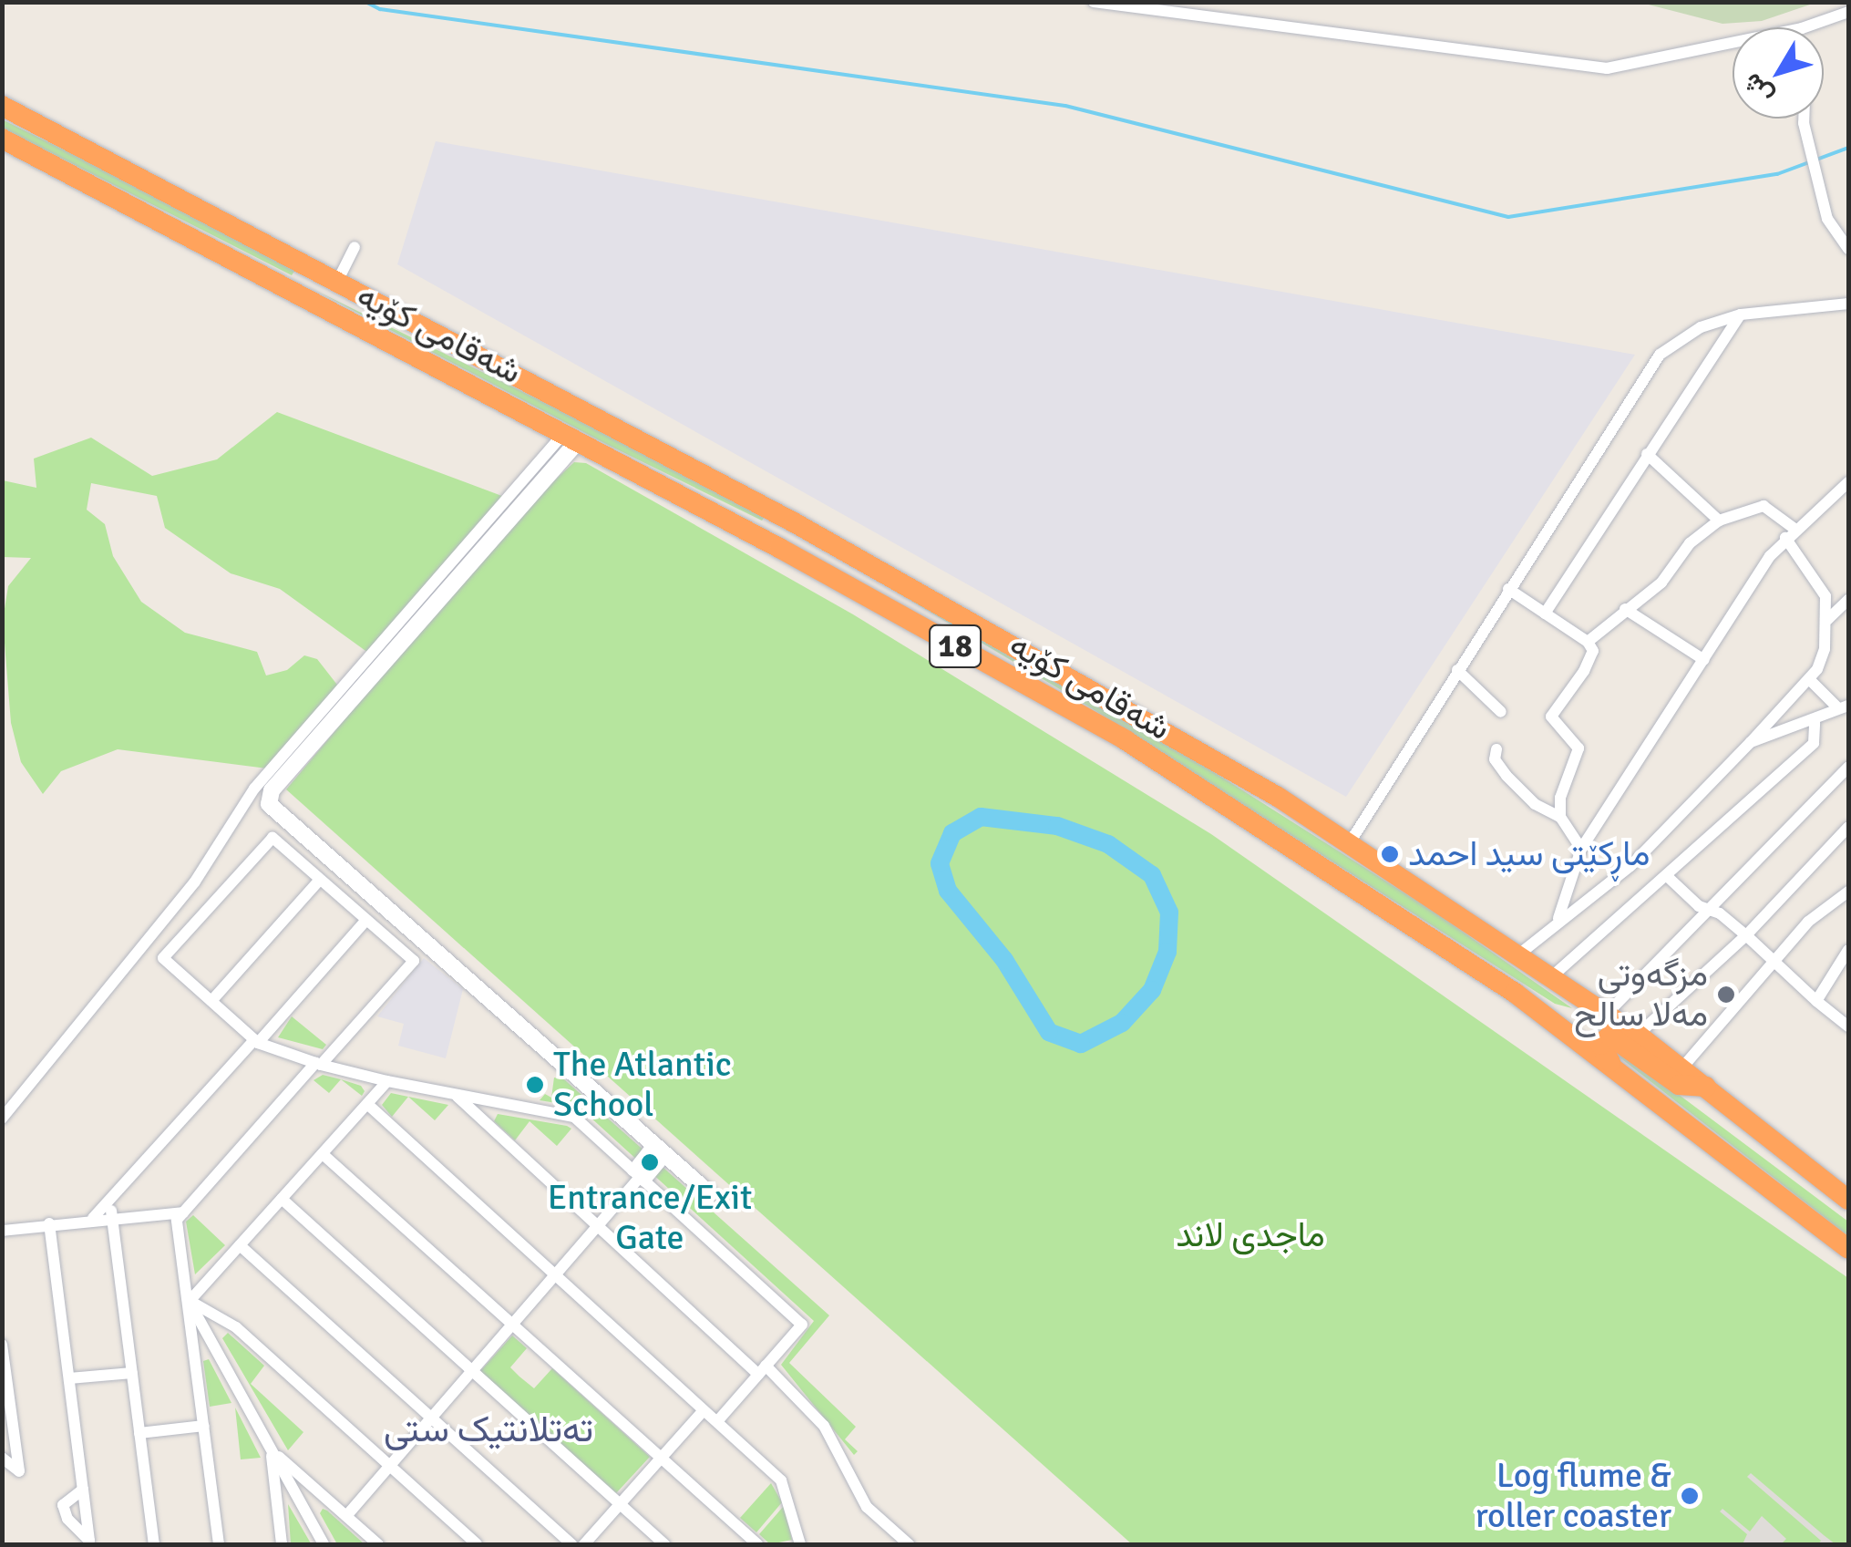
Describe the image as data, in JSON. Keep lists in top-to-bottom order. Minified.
{"streets":{"highway":["شەقامی کۆیە","18"]},"districts":["تەتلانتیک ستی"],"parks":["ماجدی لاند"],"places":["ماڕکێتی سید احمد","مزگەوتی مەلا سالح","The Atlantic School","Entrance/Exit Gate","Log flume & roller coaster"],"north":"bottom left"}
